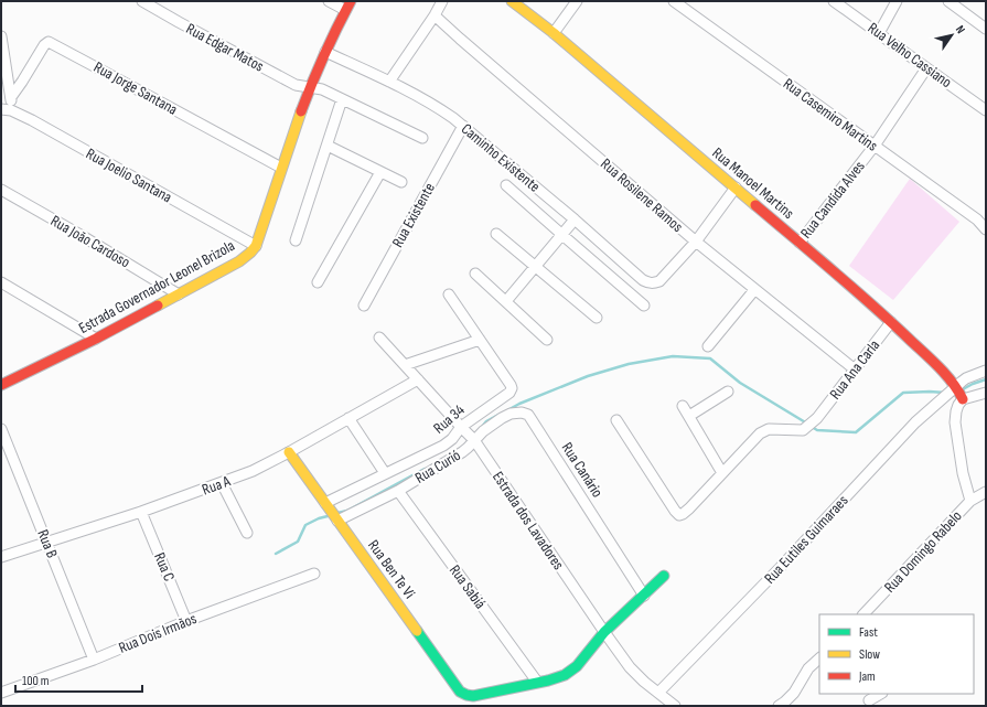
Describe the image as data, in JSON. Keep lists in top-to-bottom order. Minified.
{"streets":{"street":["Rua Edgar Matos","Rua Velho Cassiano","Rua Jorge Santana","Rua Casemiro Martins","Caminho Existente","Rua Joelio Santana","Rua Manoel Martins","Rua Rosilene Ramos","Rua Candida Alves","Rua Existente","Rua João Cardoso","Estrada Governador Leonel Brizola","Rua Ana Carla","Rua 34","Rua Curió","Rua Canário","Rua A","Estrada dos Lavadores","Rua Eutiles Guimaraes","Rua B","Rua Domingo Rabelo","Rua C","Rua Ben Te Vi","Rua Sabiá","Rua Dois Irmãos"]},"crossings":[["Rua Edgar Matos","Estrada Governador Leonel Brizola"],["Rua Velho Cassiano","Rua Candida Alves"],["Rua Jorge Santana","Estrada Governador Leonel Brizola"],["Rua Casemiro Martins","Rua Candida Alves"],["Caminho Existente","Rua Rosilene Ramos"],["Caminho Existente","Rua Existente"],["Caminho Existente","Estrada Governador Leonel Brizola"],["Rua Joelio Santana","Estrada Governador Leonel Brizola"],["Rua Manoel Martins","Rua Candida Alves"],["Rua Manoel Martins","Rua Ana Carla"],["Rua Manoel Martins","Rua Eutiles Guimaraes"],["Rua Rosilene Ramos","Rua Ana Carla"],["Rua João Cardoso","Estrada Governador Leonel Brizola"],["Rua 34","Estrada dos Lavadores"],["Rua 34","Rua Ben Te Vi"],["Rua Curió","Rua Canário"],["Rua Curió","Estrada dos Lavadores"],["Rua Curió","Rua Sabiá"],["Rua Canário","Estrada dos Lavadores"],["Rua A","Estrada dos Lavadores"],["Rua A","Rua B"],["Rua A","Rua C"],["Rua A","Rua Ben Te Vi"],["Estrada dos Lavadores","Rua Eutiles Guimaraes"],["Rua B","Rua Dois Irmãos"],["Rua C","Rua Dois Irmãos"],["Rua Ben Te Vi","Rua Sabiá"]],"legend":["Fast","Slow","Jam"],"scale_bar":"100 m","north":"top right"}
